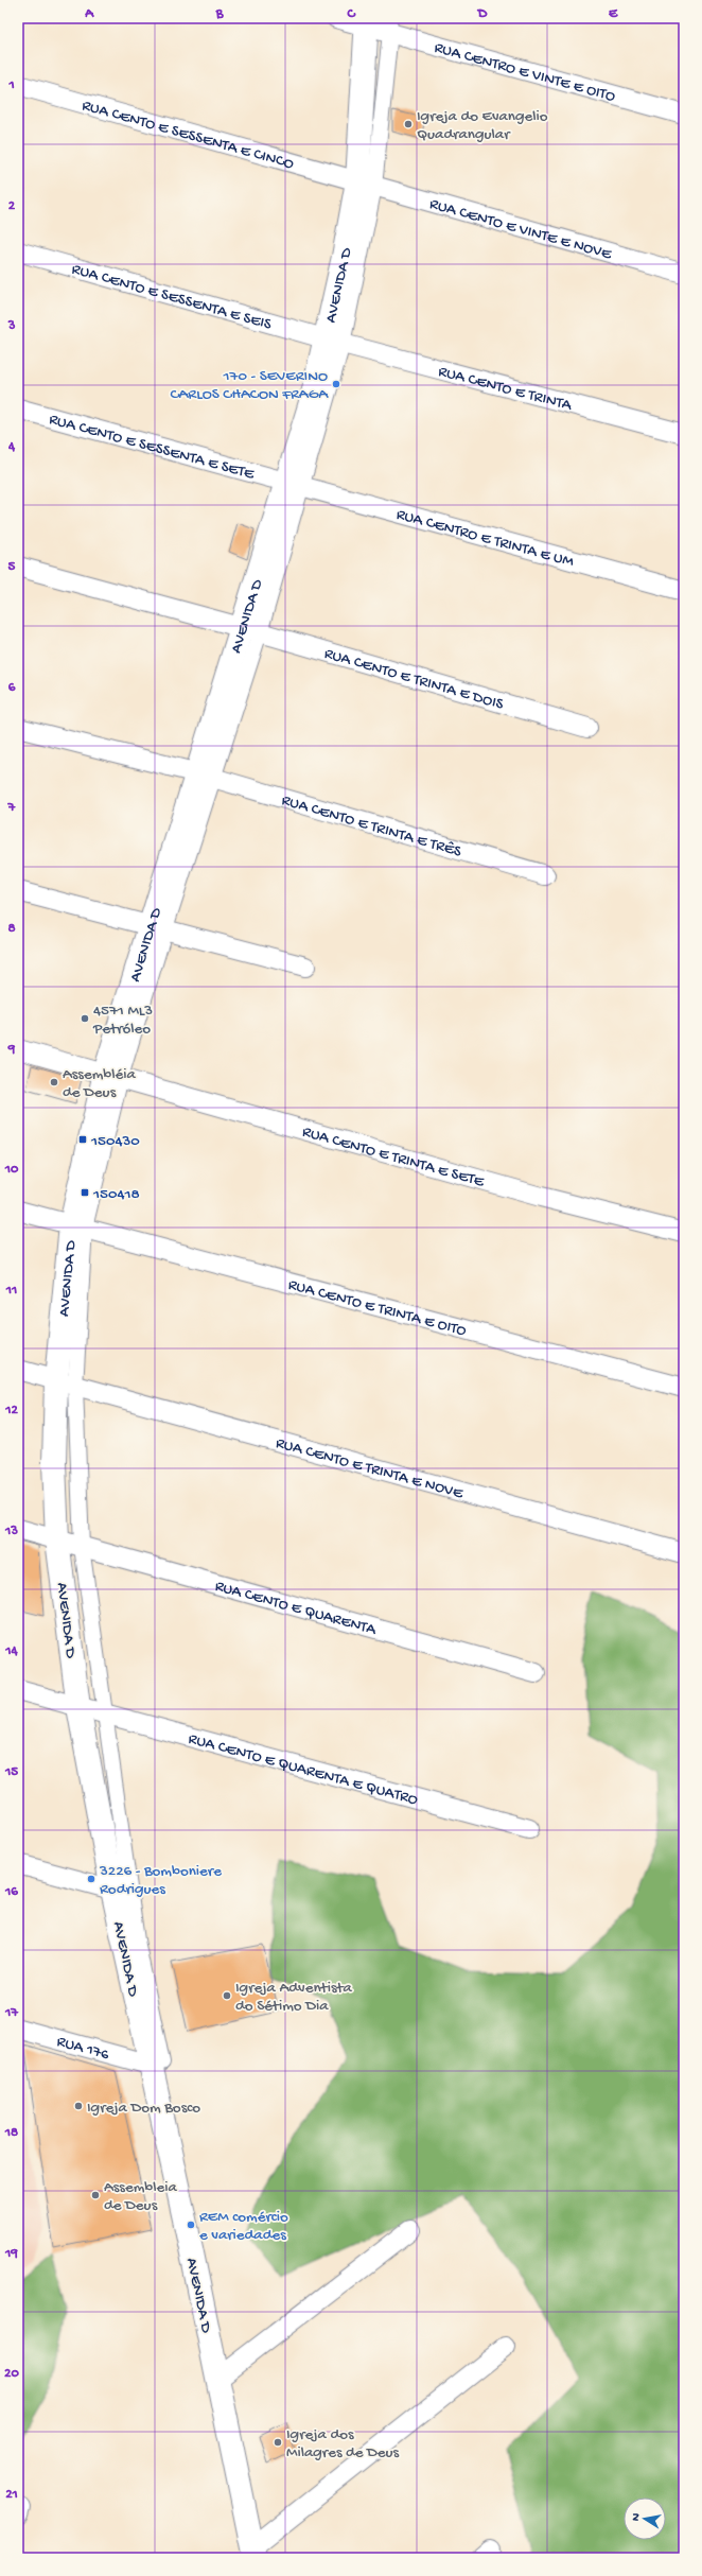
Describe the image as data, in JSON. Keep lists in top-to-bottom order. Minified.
{"streets":{"street":["RUA CENTRO E VINTE E OITO","RUA CENTO E SESSENTA E CINCO","RUA CENTO E VINTE E NOVE","AVENIDA D","RUA CENTO E SESSENTA E SEIS","RUA CENTO E TRINTA","RUA CENTO E SESSENTA E SETE","RUA CENTRO E TRINTA E UM","RUA CENTO E TRINTA E DOIS","RUA CENTO E TRINTA E TRÊS","RUA CENTO E TRINTA E SETE","RUA CENTO E TRINTA E OITO","RUA CENTO E TRINTA E NOVE","RUA CENTO E QUARENTA","RUA CENTO E QUARENTA E QUATRO","RUA 176"]},"crossings":[["RUA CENTRO E VINTE E OITO","AVENIDA D"],["RUA CENTO E SESSENTA E CINCO","RUA CENTO E VINTE E NOVE"],["RUA CENTO E SESSENTA E CINCO","AVENIDA D"],["RUA CENTO E VINTE E NOVE","AVENIDA D"],["AVENIDA D","RUA CENTO E SESSENTA E SEIS"],["AVENIDA D","RUA CENTO E TRINTA"],["AVENIDA D","RUA CENTO E SESSENTA E SETE"],["AVENIDA D","RUA CENTRO E TRINTA E UM"],["AVENIDA D","RUA CENTO E TRINTA E DOIS"],["AVENIDA D","RUA CENTO E TRINTA E TRÊS"],["AVENIDA D","RUA CENTO E TRINTA E SETE"],["AVENIDA D","RUA CENTO E TRINTA E OITO"],["AVENIDA D","RUA CENTO E TRINTA E NOVE"],["AVENIDA D","RUA CENTO E QUARENTA"],["AVENIDA D","RUA CENTO E QUARENTA E QUATRO"],["AVENIDA D","RUA 176"],["RUA CENTO E SESSENTA E SEIS","RUA CENTO E TRINTA"],["RUA CENTO E SESSENTA E SETE","RUA CENTRO E TRINTA E UM"]],"places":{"other":["Igreja do Evangelio Quadrangular","170 - SEVERINO CARLOS CHACON FRAGA","4571 ML3 Petróleo","Assembléia de Deus","3226 - Bomboniere Rodrigues","Igreja Adventista do Sétimo Dia","Igreja Dom Bosco","Assembleia de Deus","REM comércio e variedades","Igreja dos Milagres de Deus"],"transit":["150430","150418"]},"north":"left","grid":{"columns":["A","B","C","D","E"],"rows":["1","2","3","4","5","6","7","8","9","10","11","12","13","14","15","16","17","18","19","20","21"]}}
